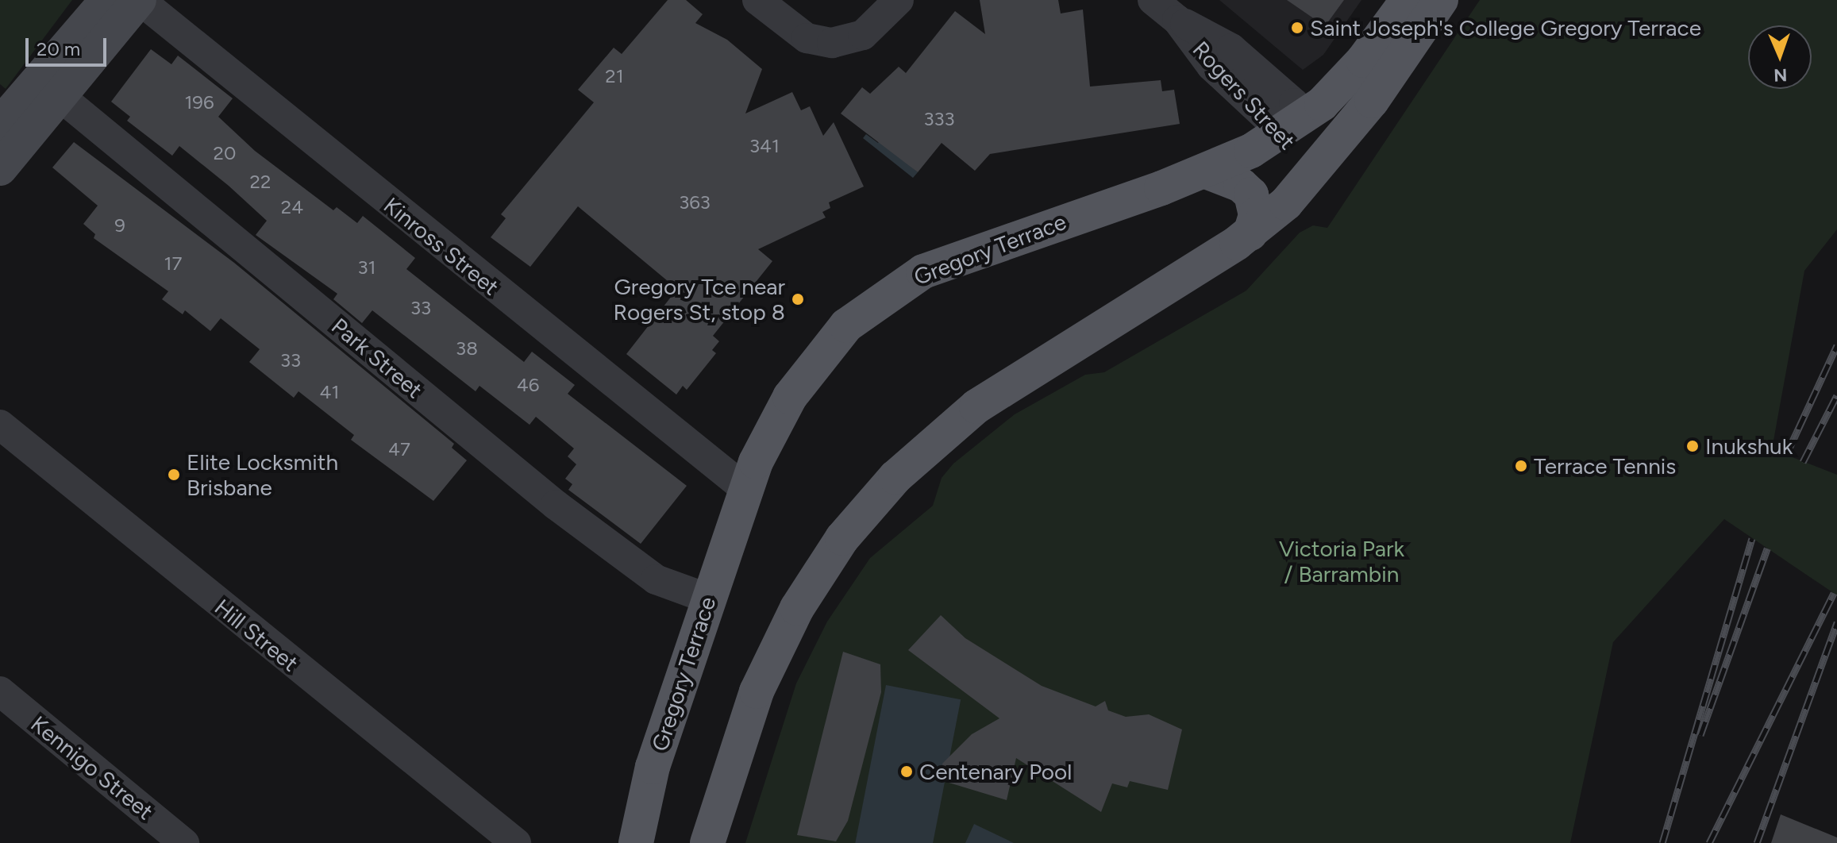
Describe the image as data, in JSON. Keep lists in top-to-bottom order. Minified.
{"streets":{"main road":["Rogers Street","Gregory Terrace"],"street":["Kinross Street","Park Street","Hill Street","Kennigo Street"]},"crossings":[["Rogers Street","Gregory Terrace"],["Kinross Street","Gregory Terrace"],["Gregory Terrace","Park Street"]],"parks":["Victoria Park / Barrambin"],"places":["Saint Joseph's College Gregory Terrace","Gregory Tce near Rogers St, stop 8","Inukshuk","Terrace Tennis","Elite Locksmith Brisbane","Centenary Pool"],"house_numbers":["21","196","333","341","20","22","363","24","9","17","31","33","38","33","46","41","47"],"scale_bar":"20 m","north":"bottom"}
